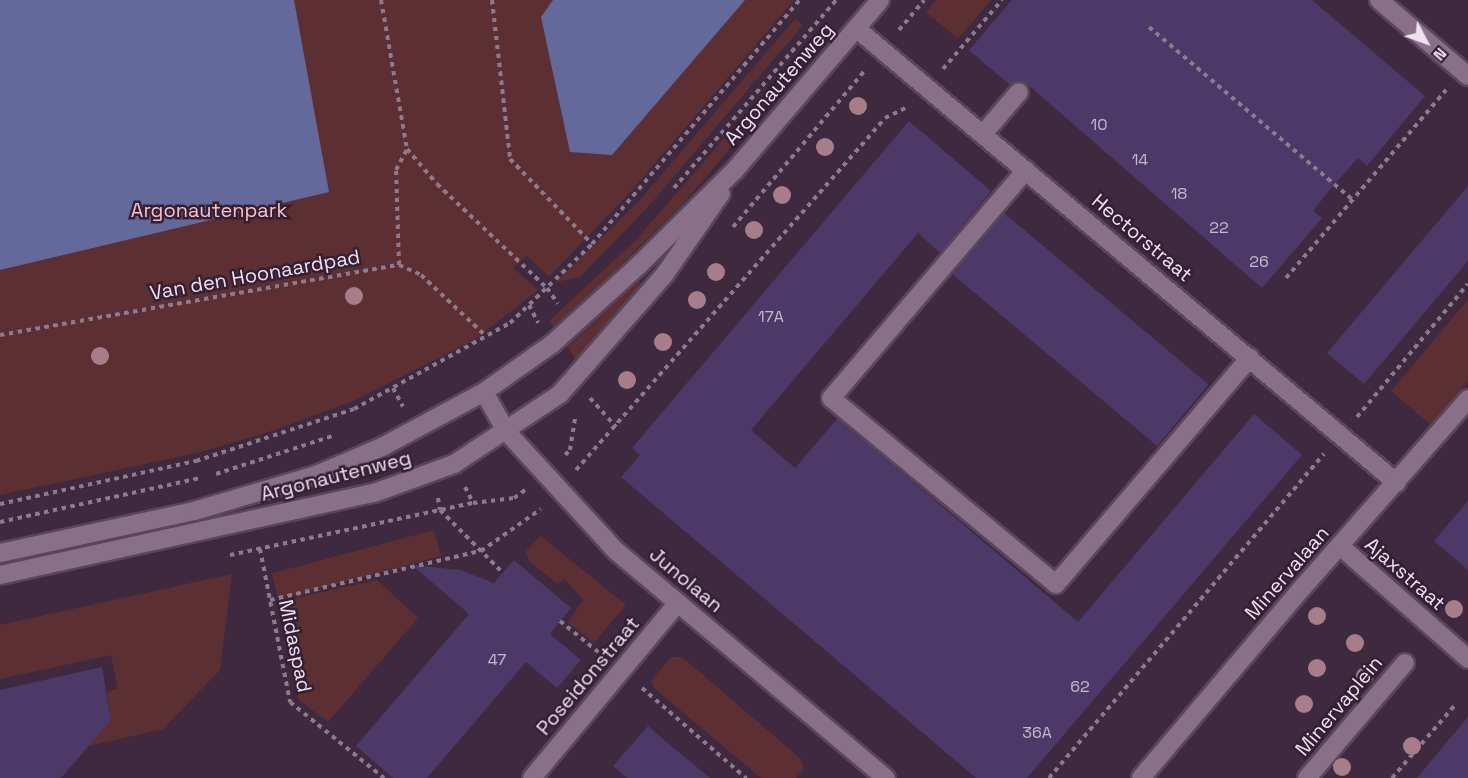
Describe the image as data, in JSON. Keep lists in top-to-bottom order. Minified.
{"streets":{"street":["Argonautenweg","Hectorstraat","Minervalaan","Ajaxstraat","Junolaan","Poseidonstraat","Minervaplein"],"path":["Van den Hoonaardpad","Midaspad"]},"crossings":[["Argonautenweg","Hectorstraat"],["Argonautenweg","Junolaan"],["Hectorstraat","Minervalaan"],["Minervalaan","Ajaxstraat"],["Junolaan","Poseidonstraat"]],"parks":["Argonautenpark"],"house_numbers":["10","14","18","22","26","17A","47","62","36A"],"north":"bottom right"}
